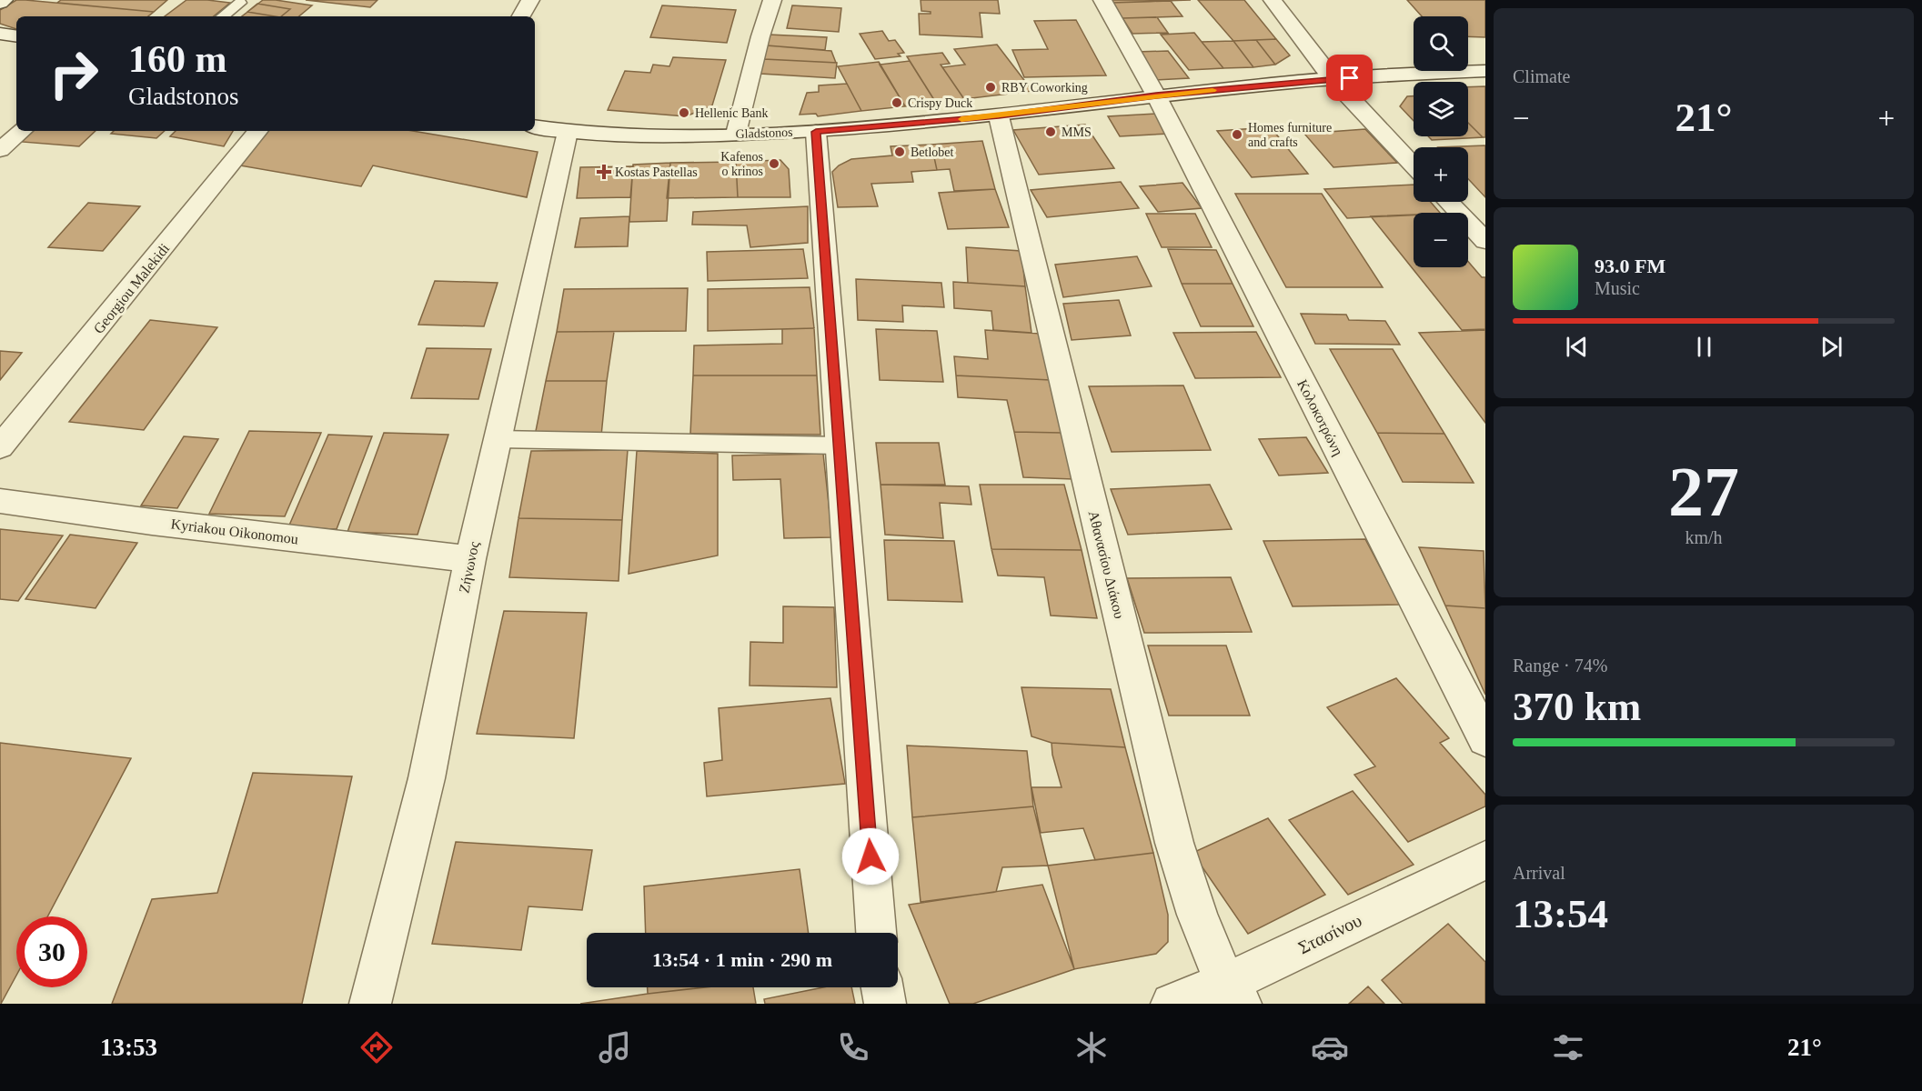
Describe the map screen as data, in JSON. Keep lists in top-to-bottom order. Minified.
{"streets":{"street":["Gladstonos","Georgiou Malekidi","Κολοκοτρώνη","Kyriakou Oikonomou","Αθανασίου Διάκου","Ζήνωνος","Στασίνου"]},"crossings":[["Gladstonos","Κολοκοτρώνη"],["Gladstonos","Αθανασίου Διάκου"],["Gladstonos","Ζήνωνος"],["Kyriakou Oikonomou","Ζήνωνος"],["Αθανασίου Διάκου","Στασίνου"]],"places":{"other":["RBY Coworking","Crispy Duck","Hellenic Bank","MMS","Homes furniture and crafts","Betlobet","Kafenos o krinos"],"health":["Kostas Pastellas"]},"page":{"tile":["Climate",["27","km/h"],["Range · 74%","370 km"],["Arrival","13:54"]],"map_buttons":["+","−"],"turn":["160 m","Gladstonos"],"heat":["−","21°","+"],"song":["93.0 FM","Music"],"limit":"30","trip":"13:54 · 1 min · 290 m","tabs":["13:53","21°"]}}
